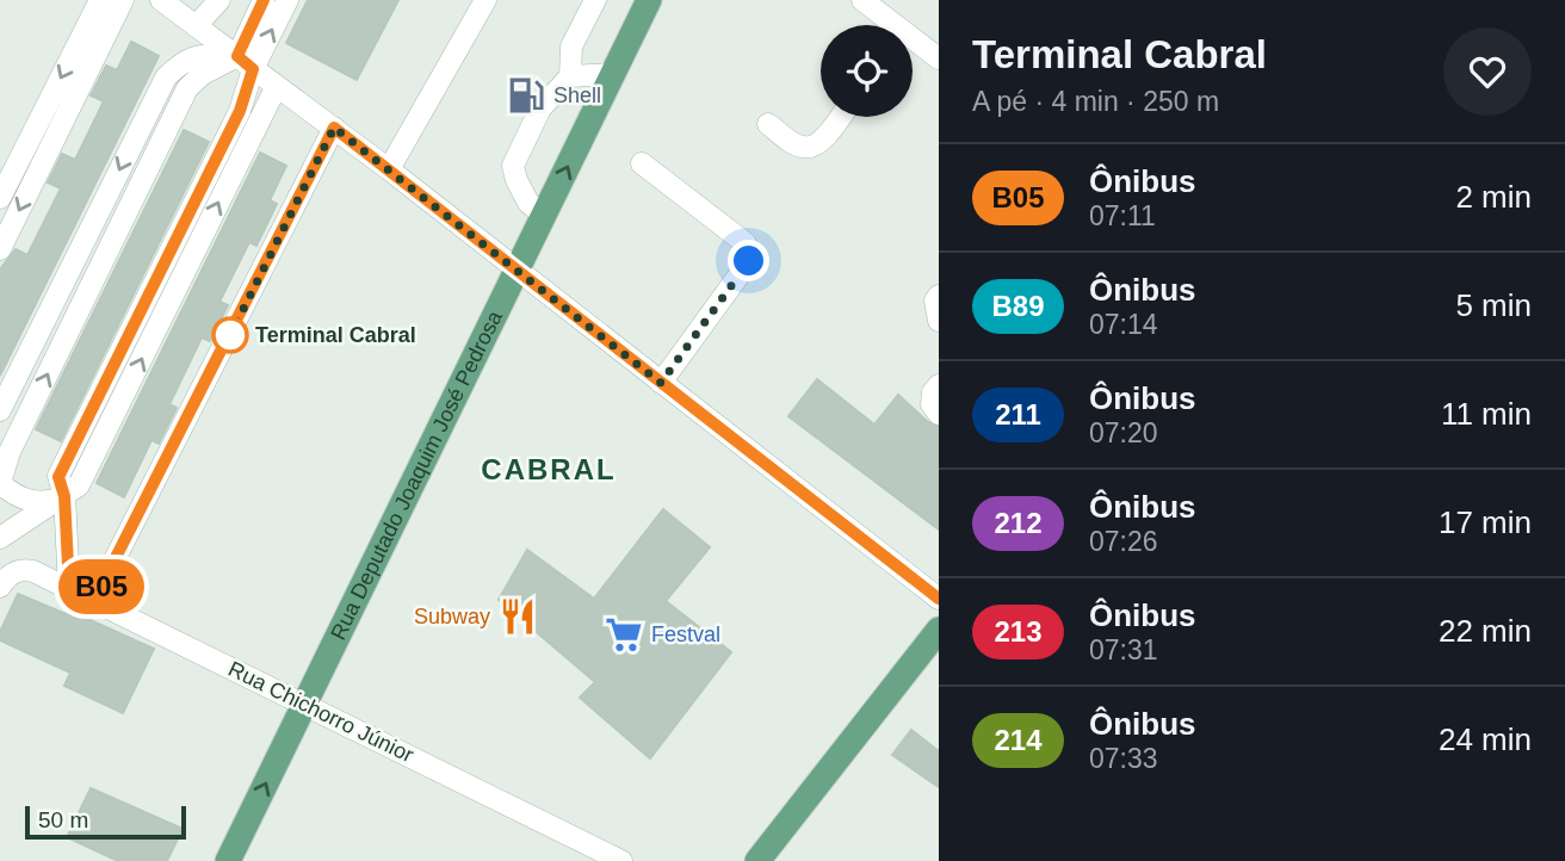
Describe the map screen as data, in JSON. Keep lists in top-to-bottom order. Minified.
{"streets":{"main road":["Rua Deputado Joaquim José Pedrosa"],"street":["Rua Chichorro Júnior"]},"crossings":[["Rua Deputado Joaquim José Pedrosa","Rua Chichorro Júnior"]],"districts":["CABRAL"],"places":{"fuel station":["Shell"],"other":["Terminal Cabral"],"restaurant":["Subway"],"supermarket":["Festval"]},"lines":["bus line B05"],"scale_bar":"50 m","page":{"on_map":"B05","heading":["Terminal Cabral","A pé · 4 min · 250 m"],"list":[{"mark":"B05","name":"Ônibus","note":"07:11","value":"2 min"},{"mark":"B89","name":"Ônibus","note":"07:14","value":"5 min"},{"mark":"211","name":"Ônibus","note":"07:20","value":"11 min"},{"mark":"212","name":"Ônibus","note":"07:26","value":"17 min"},{"mark":"213","name":"Ônibus","note":"07:31","value":"22 min"},{"mark":"214","name":"Ônibus","note":"07:33","value":"24 min"}],"scale":"50 m"}}
